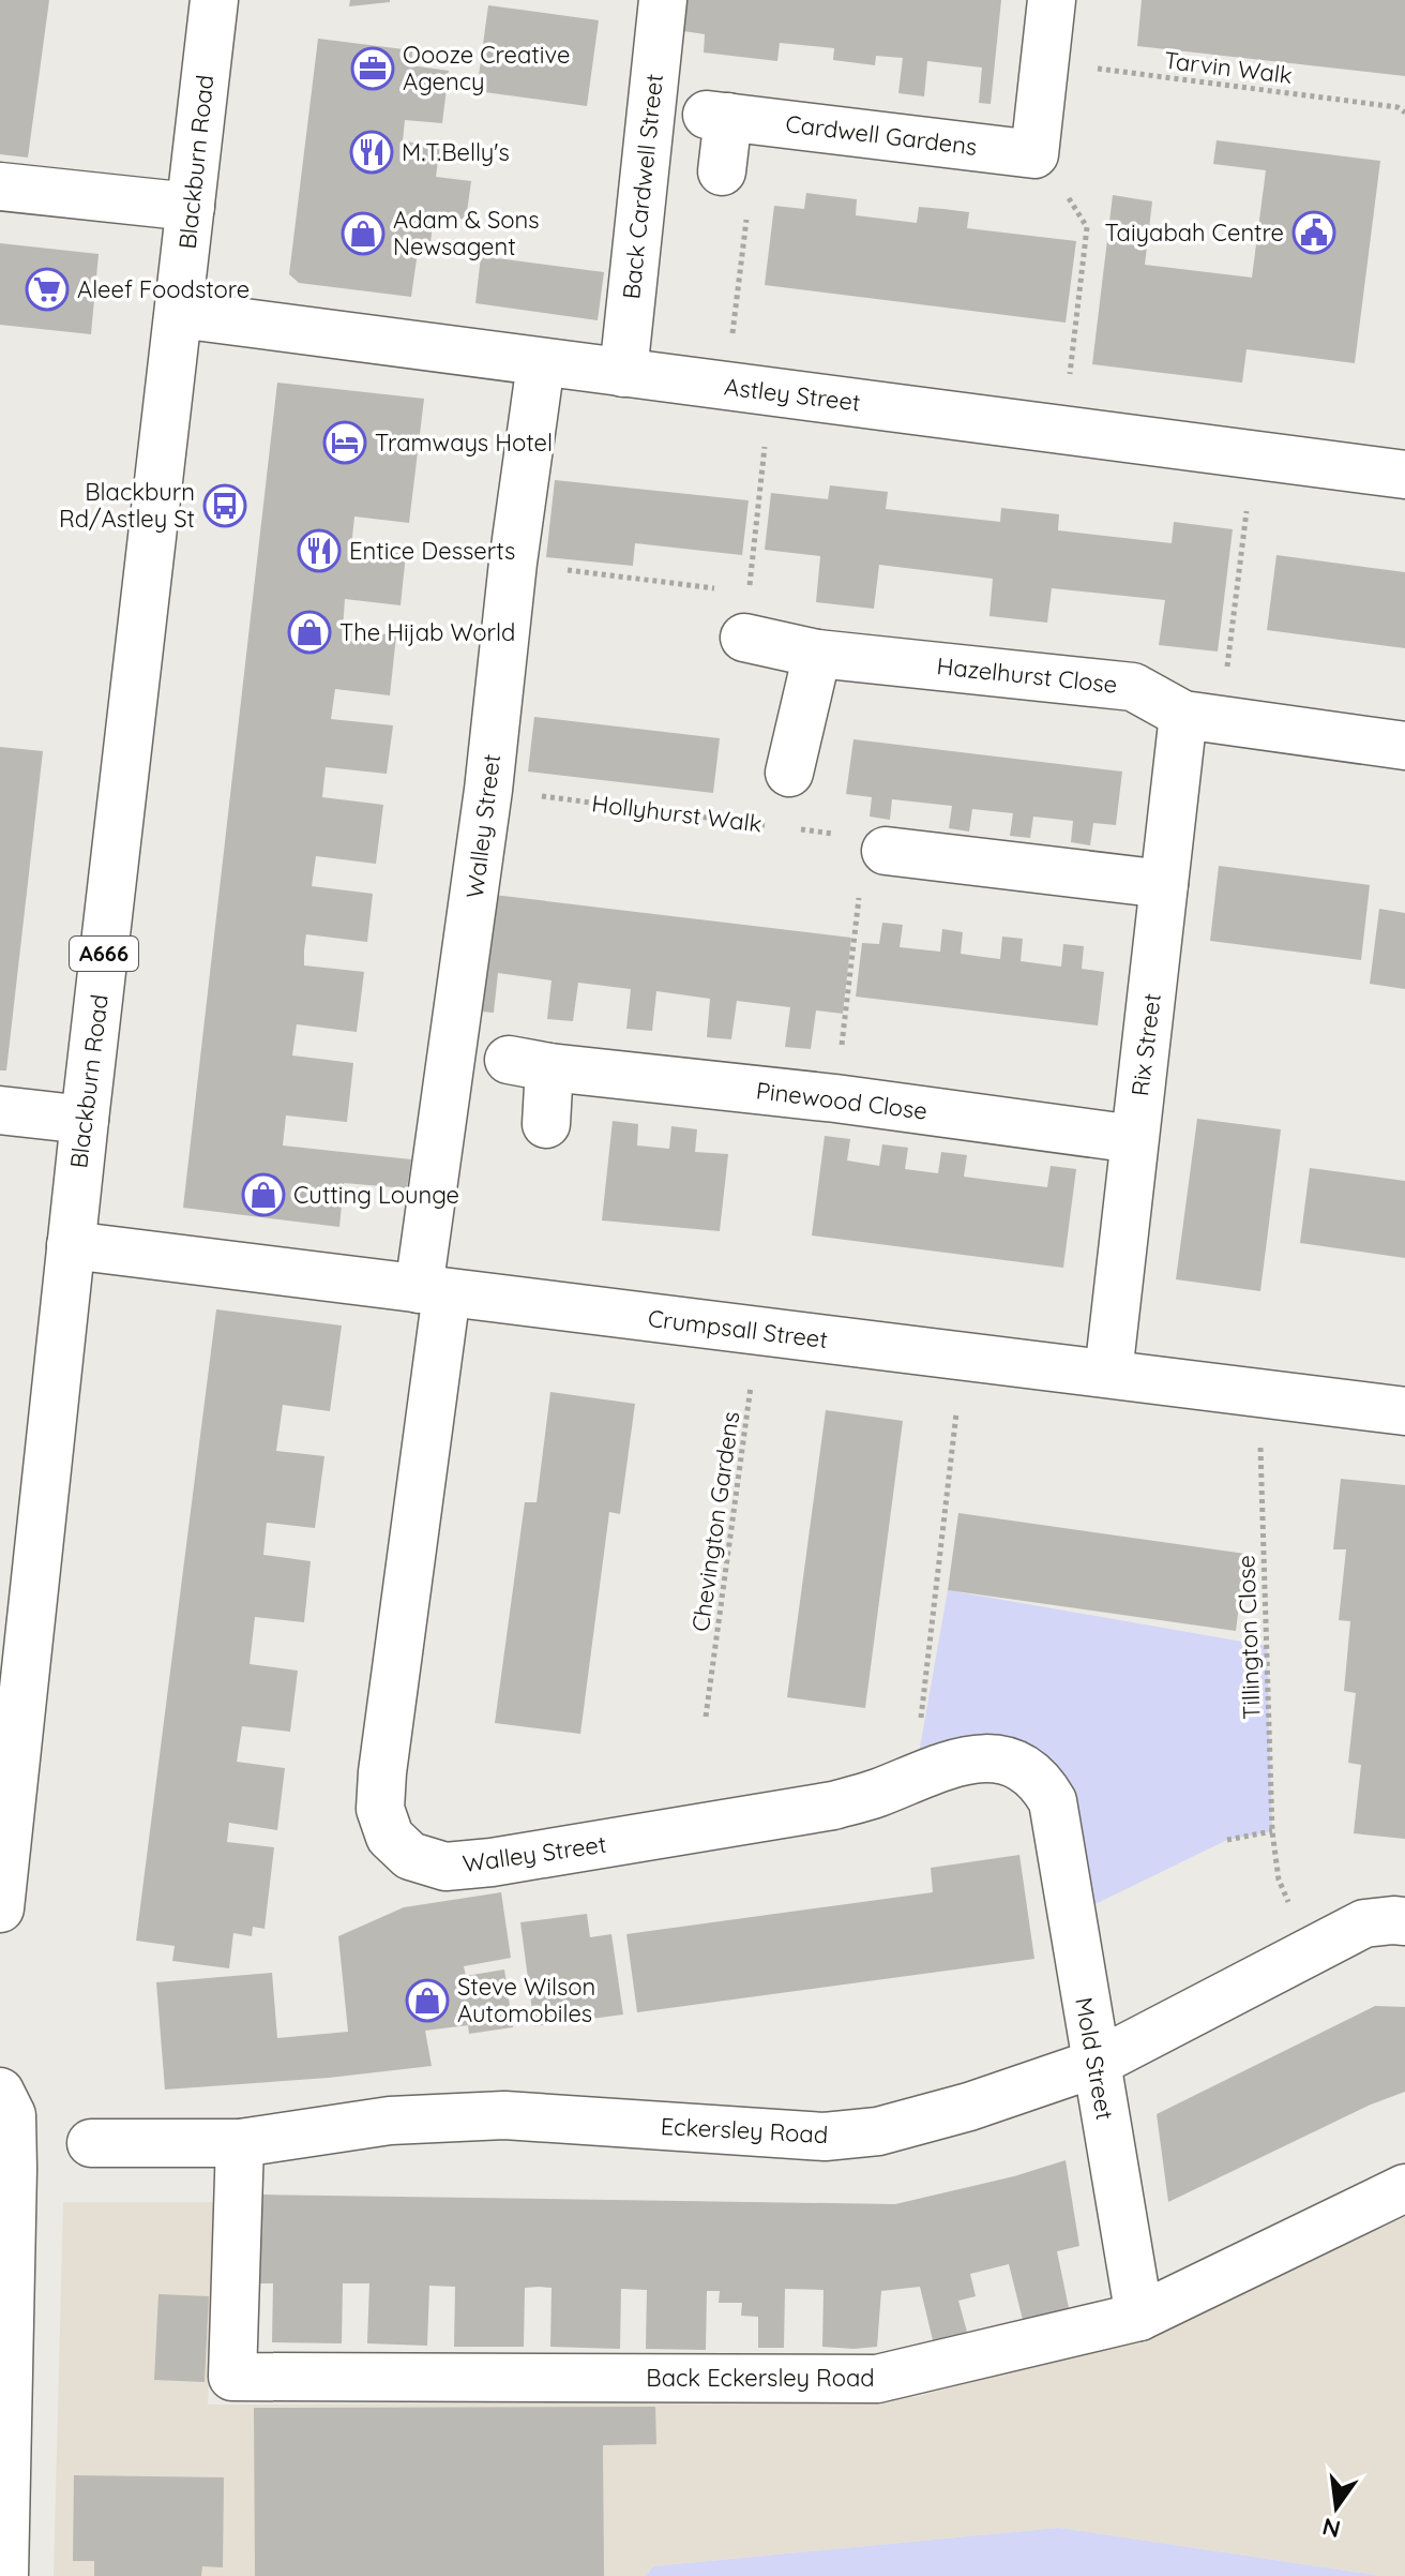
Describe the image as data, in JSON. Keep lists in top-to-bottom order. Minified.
{"streets":{"main road":["Cardwell Gardens","Blackburn Road","Back Cardwell Street","Astley Street","Hazelhurst Close","Walley Street","A666","Rix Street","Pinewood Close","Crumpsall Street","Mold Street","Eckersley Road","Back Eckersley Road"],"path":["Tarvin Walk","Hollyhurst Walk","Chevington Gardens","Tillington Close"]},"crossings":[["Blackburn Road","Astley Street"],["Blackburn Road","Crumpsall Street"],["Back Cardwell Street","Astley Street"],["Astley Street","Walley Street"],["Hazelhurst Close","Rix Street"],["Hollyhurst Walk","Walley Street"],["Walley Street","Crumpsall Street"],["Walley Street","Mold Street"],["Rix Street","Pinewood Close"],["Rix Street","Crumpsall Street"],["Crumpsall Street","Chevington Gardens"],["Crumpsall Street","Tillington Close"],["Mold Street","Eckersley Road"],["Mold Street","Back Eckersley Road"],["Eckersley Road","Back Eckersley Road"]],"places":{"office":["Oooze Creative Agency"],"restaurant":["M.T.Belly's","Entice Desserts"],"public building":["Taiyabah Centre"],"shop":["Adam & Sons Newsagent","The Hijab World","Cutting Lounge","Steve Wilson Automobiles"],"supermarket":["Aleef Foodstore"],"hotel":["Tramways Hotel"],"bus stop":["Blackburn Rd/Astley St"]},"north":"bottom"}
